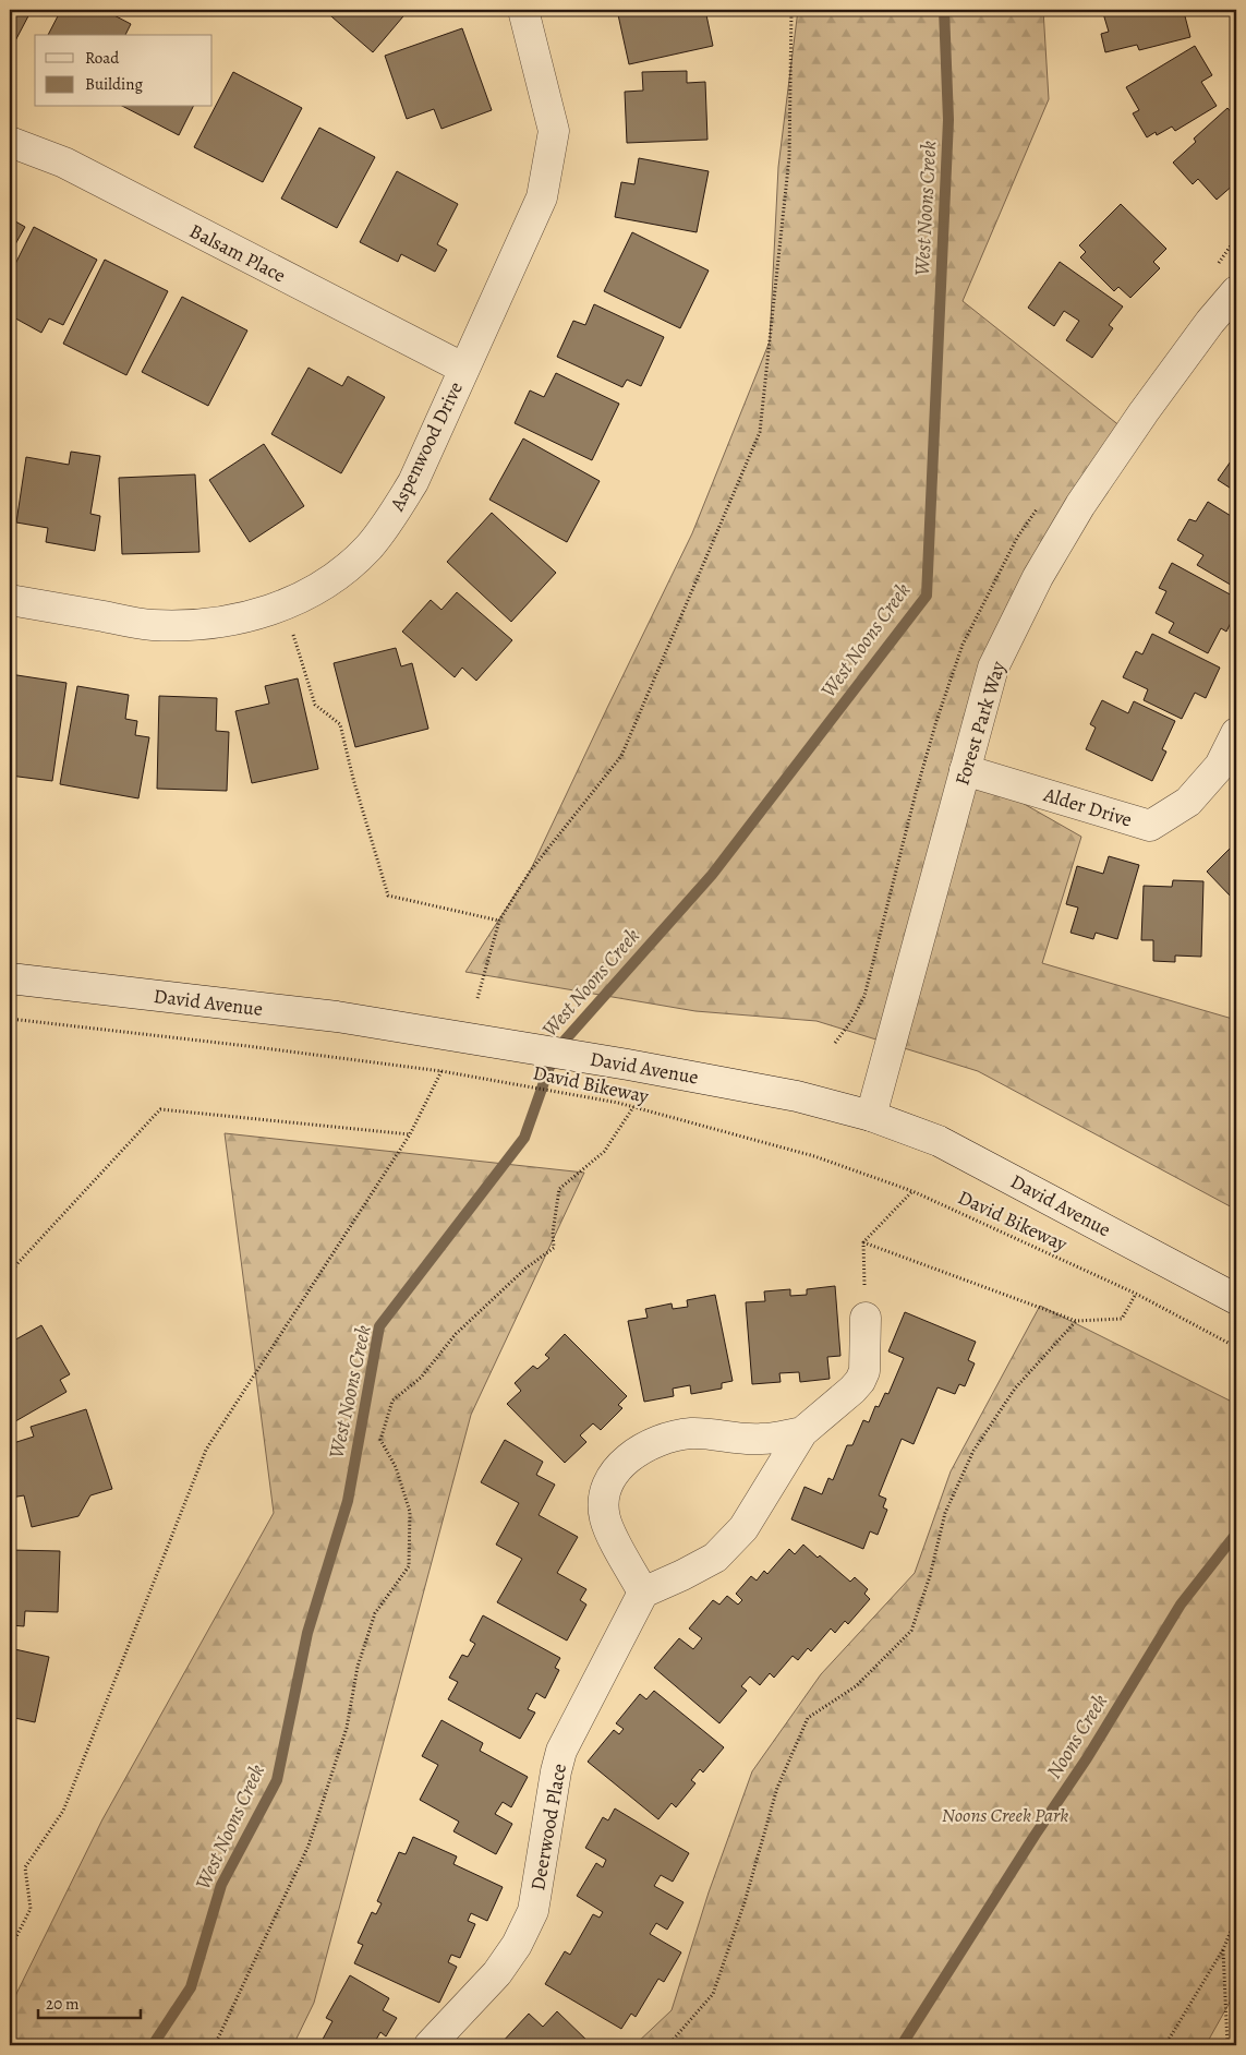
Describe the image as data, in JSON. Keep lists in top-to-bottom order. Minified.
{"streets":{"street":["Balsam Place","Aspenwood Drive","Forest Park Way","Alder Drive","David Avenue","Deerwood Place"],"path":["David Bikeway"]},"crossings":[["Balsam Place","Aspenwood Drive"],["Forest Park Way","Alder Drive"],["Forest Park Way","David Avenue"]],"water":["West Noons Creek","Noons Creek"],"parks":["Noons Creek Park"],"legend":["Road","Building"],"scale_bar":"20 m"}
